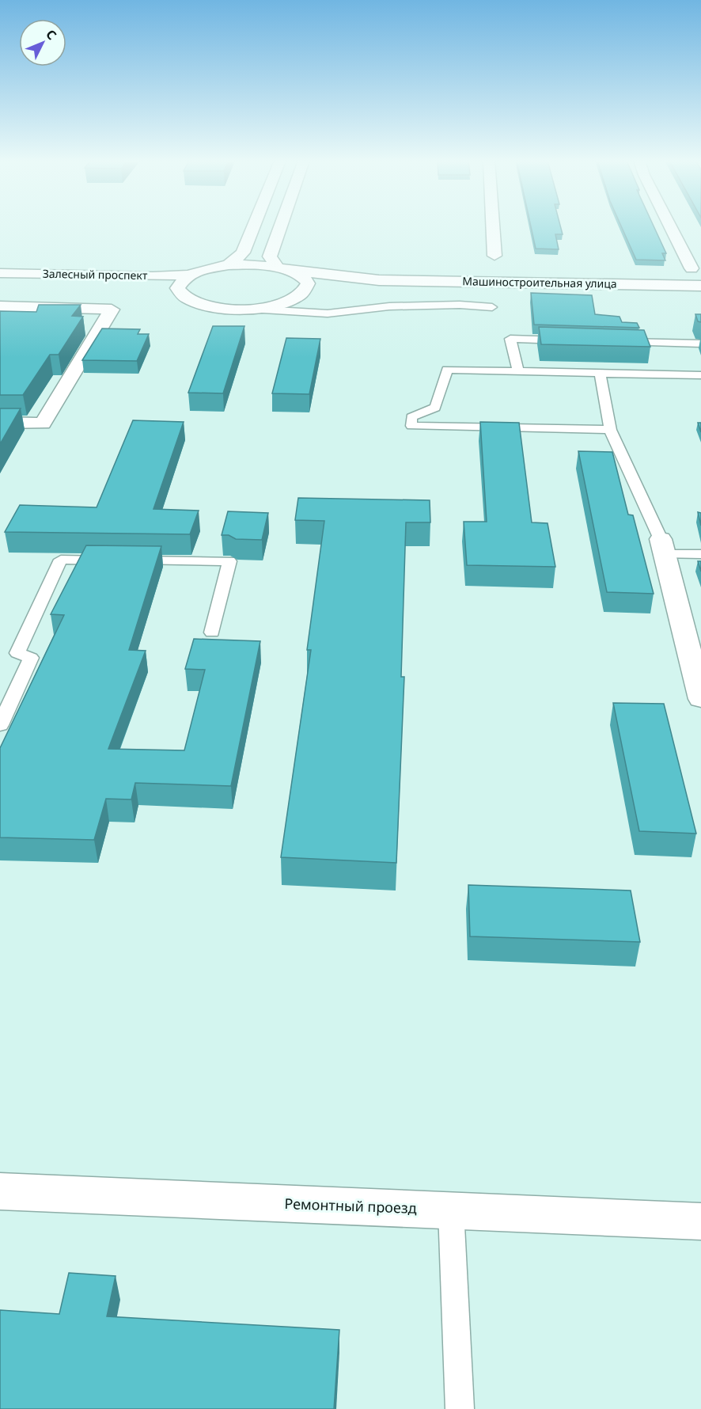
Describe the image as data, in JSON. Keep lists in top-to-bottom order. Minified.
{"streets":{"street":["Залесный проспект","Машиностроительная улица","Ремонтный проезд"]},"crossings":[["Залесный проспект","Машиностроительная улица"]],"north":"top right"}
